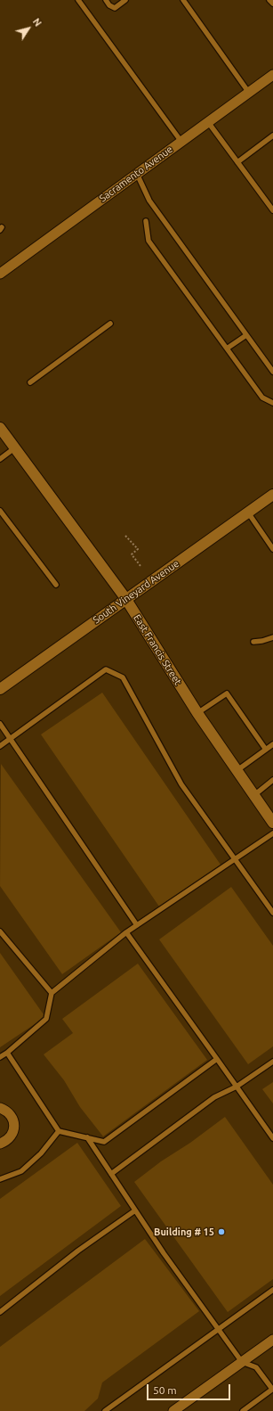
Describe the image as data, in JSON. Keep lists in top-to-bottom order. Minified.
{"streets":{"street":["Sacramento Avenue","South Vineyard Avenue","East Francis Street"]},"crossings":[["South Vineyard Avenue","East Francis Street"]],"places":["Building # 15"],"scale_bar":"50 m","north":"top right"}
